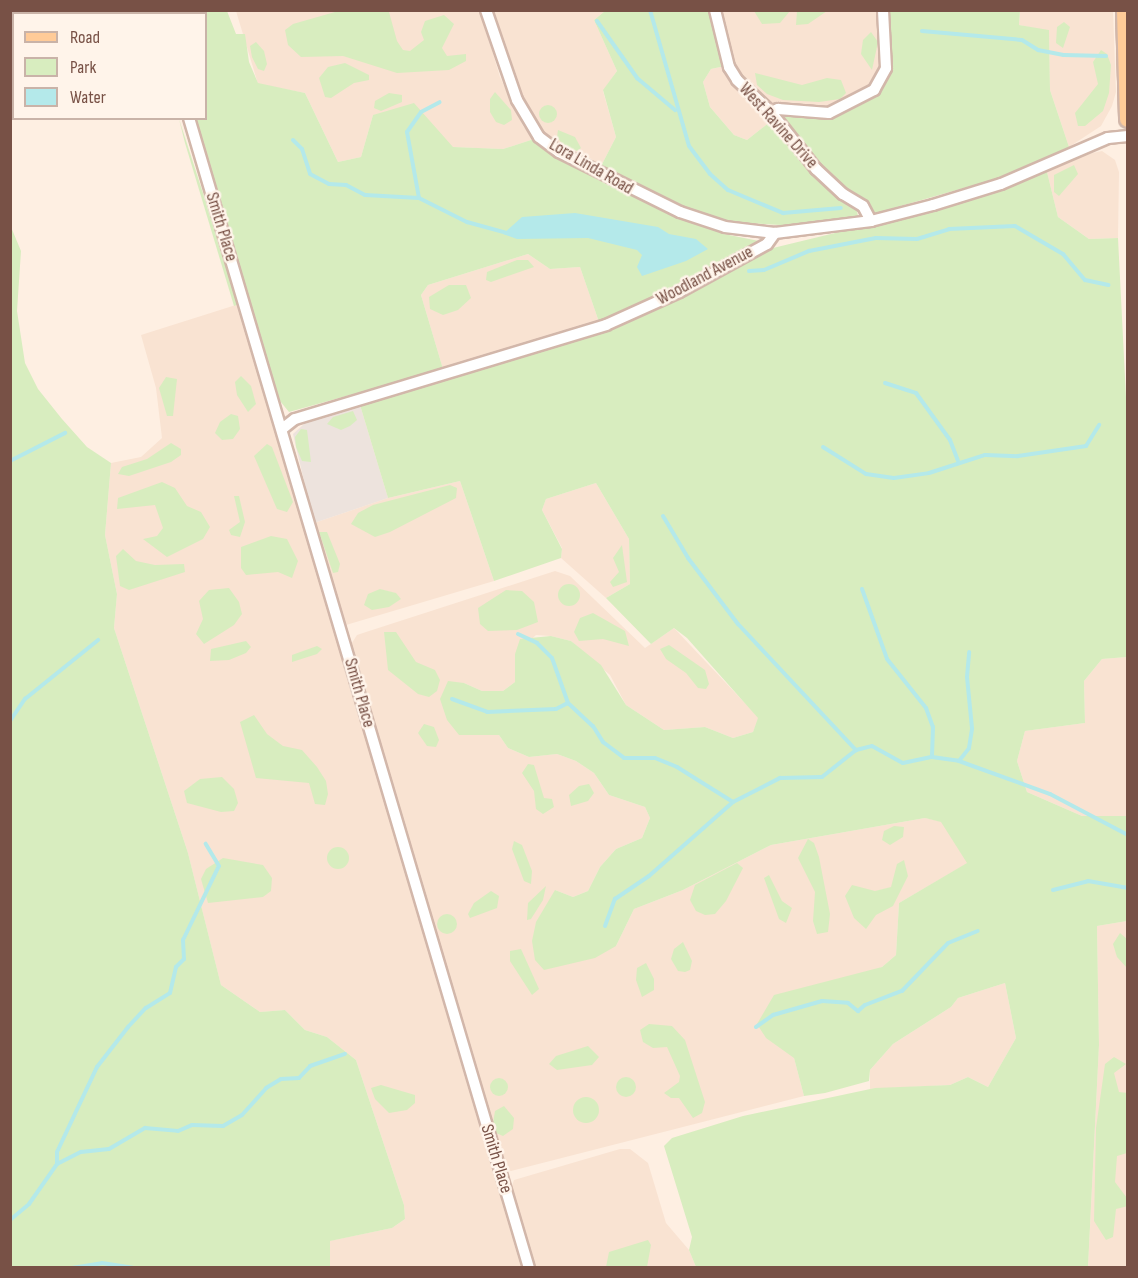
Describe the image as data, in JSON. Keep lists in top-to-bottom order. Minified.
{"streets":{"street":["West Ravine Drive","Lora Linda Road","Smith Place","Woodland Avenue"]},"crossings":[["Lora Linda Road","Woodland Avenue"],["Smith Place","Woodland Avenue"]],"legend":["Road","Park","Water"]}
